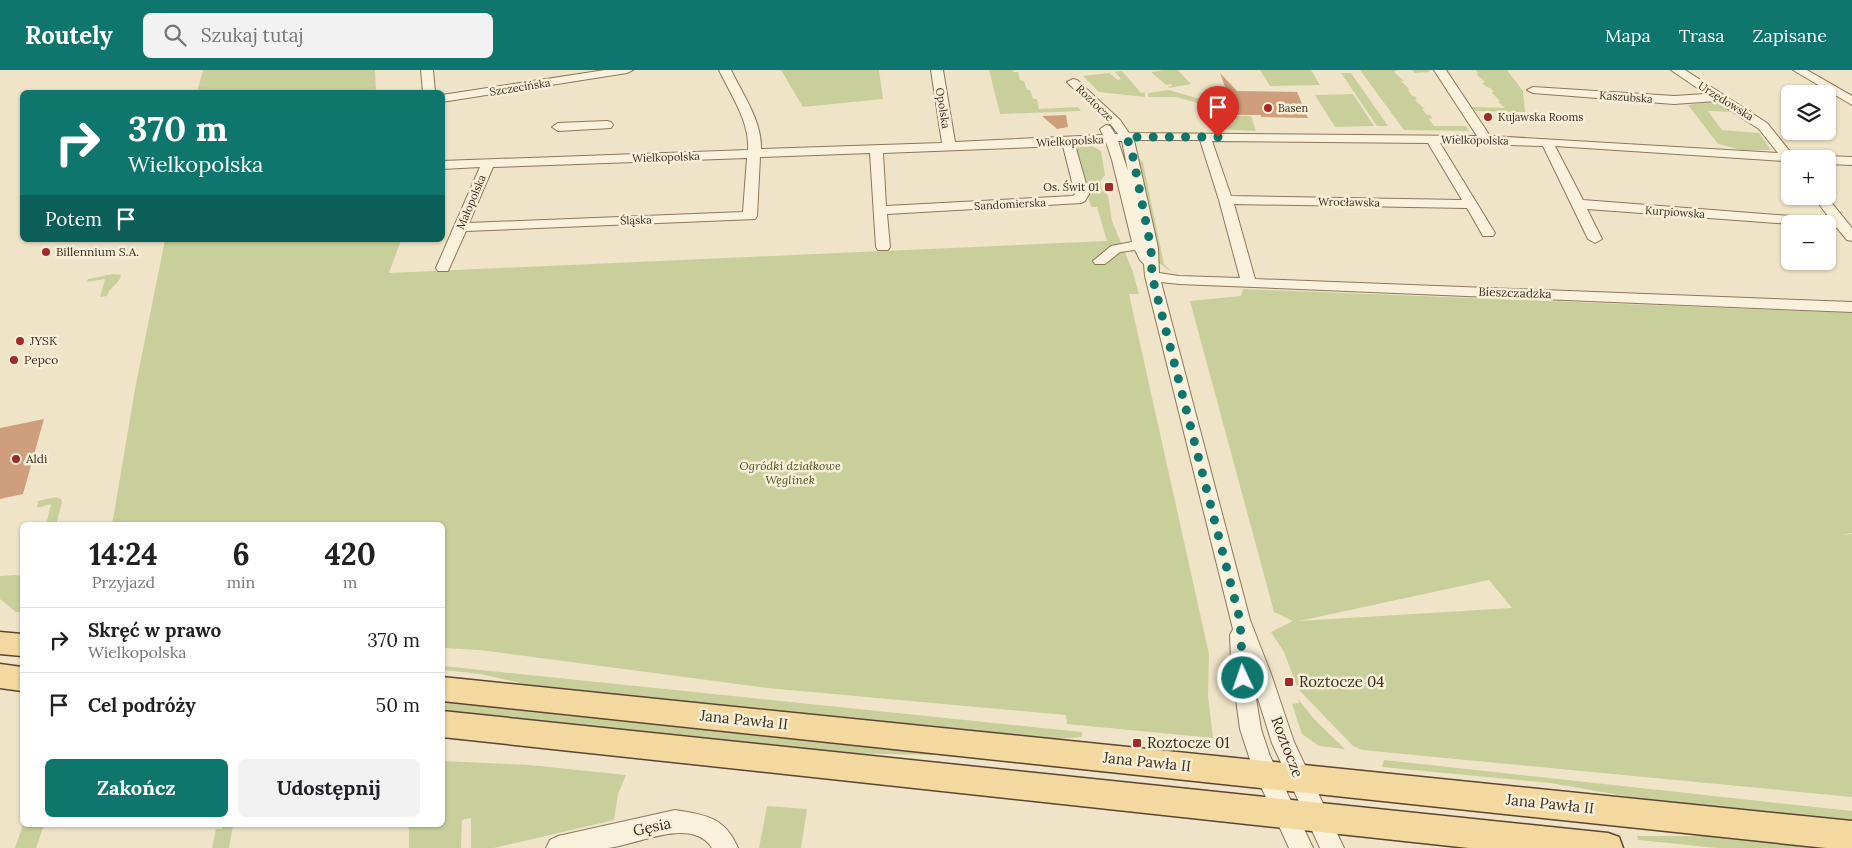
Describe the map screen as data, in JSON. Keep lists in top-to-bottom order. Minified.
{"streets":{"main road":["Jana Pawła II"],"street":["Szczecińska","Kaszubska","Urzędowska","Roztocze","Opolska","Wielkopolska","Małopolska","Wrocławska","Sandomierska","Kurpiowska","Śląska","Bieszczadzka","Gęsia"]},"crossings":[["Kaszubska","Urzędowska"],["Roztocze","Wielkopolska"],["Roztocze","Bieszczadzka"],["Roztocze","Jana Pawła II"],["Opolska","Wielkopolska"],["Wielkopolska","Małopolska"],["Wielkopolska","Sandomierska"],["Wielkopolska","Śląska"],["Małopolska","Śląska"]],"parks":["Ogródki działkowe Węglinek"],"places":{"other":["Basen","Kujawska Rooms","Billennium S.A.","JYSK","Pepco","Aldi"],"transit":["Os. Świt 01","Roztocze 04","Roztocze 01"]},"page":{"header":"Routely","search":"Szukaj tutaj","nav":["Mapa","Trasa","Zapisane"],"map_buttons":["+","−"],"turn":["370 m","Wielkopolska"],"then":"Potem","eta":["14:24","Przyjazd","6","min","420","m"],"list":[{"name":"Skręć w prawo","note":"Wielkopolska","value":"370 m"},{"name":"Cel podróży","value":"50 m"}],"buttons":["Zakończ","Udostępnij"]}}
